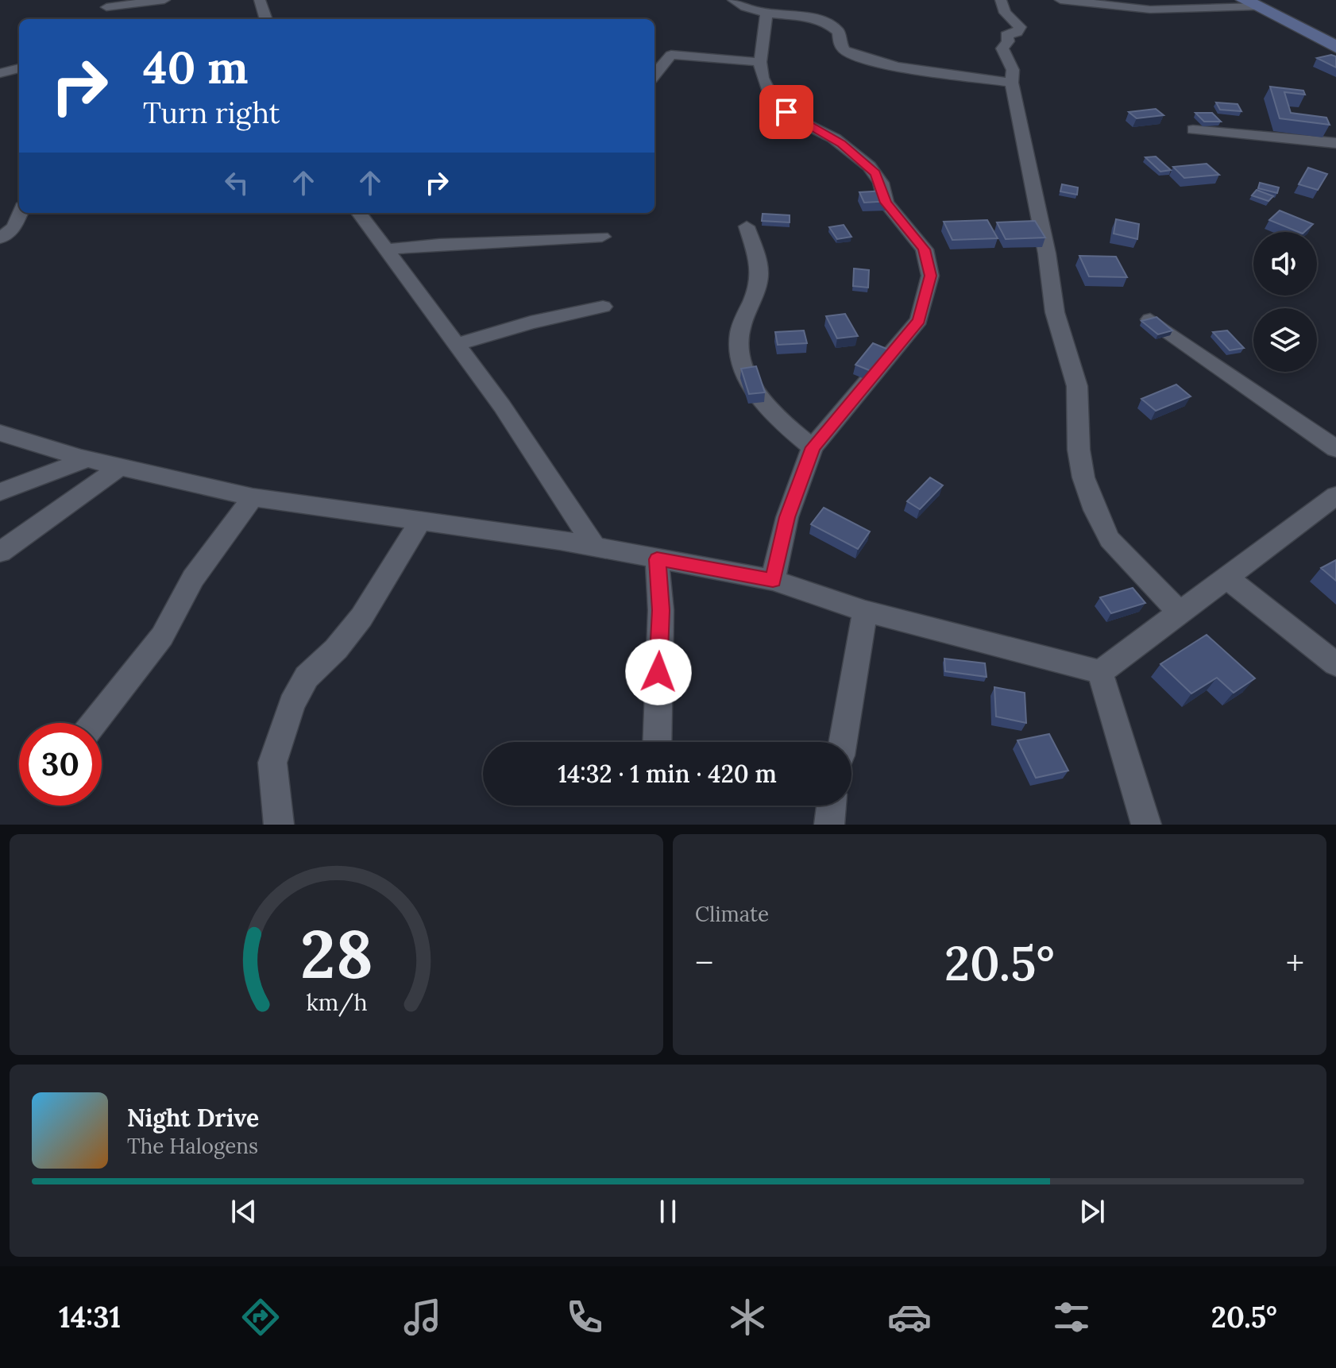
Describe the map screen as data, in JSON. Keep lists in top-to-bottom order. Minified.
{"page":{"turn":["40 m","Turn right"],"limit":"30","trip":"14:32 · 1 min · 420 m","tile":"Climate","heat":["−","20.5°","+"],"song":["Night Drive","The Halogens"],"tabs":["14:31","20.5°"],"gauge":["28","km/h"]}}
